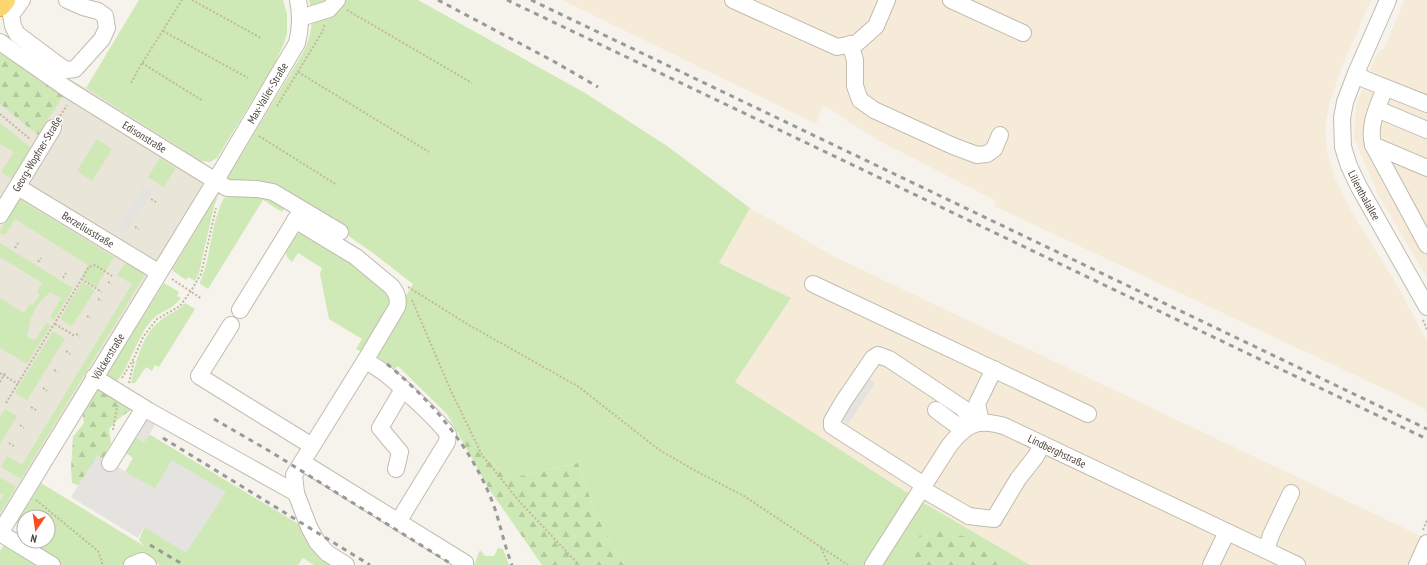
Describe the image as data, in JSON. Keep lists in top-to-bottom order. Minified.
{"streets":{"street":["Max-Valier-Straße","Edisonstraße","Georg-Wopfner-Straße","Lilienthalallee","Berzeliusstraße","Völckerstraße","Lindberghstraße"]},"crossings":[["Max-Valier-Straße","Edisonstraße"],["Max-Valier-Straße","Völckerstraße"],["Edisonstraße","Georg-Wopfner-Straße"],["Edisonstraße","Völckerstraße"],["Georg-Wopfner-Straße","Berzeliusstraße"],["Berzeliusstraße","Völckerstraße"]],"north":"bottom"}
